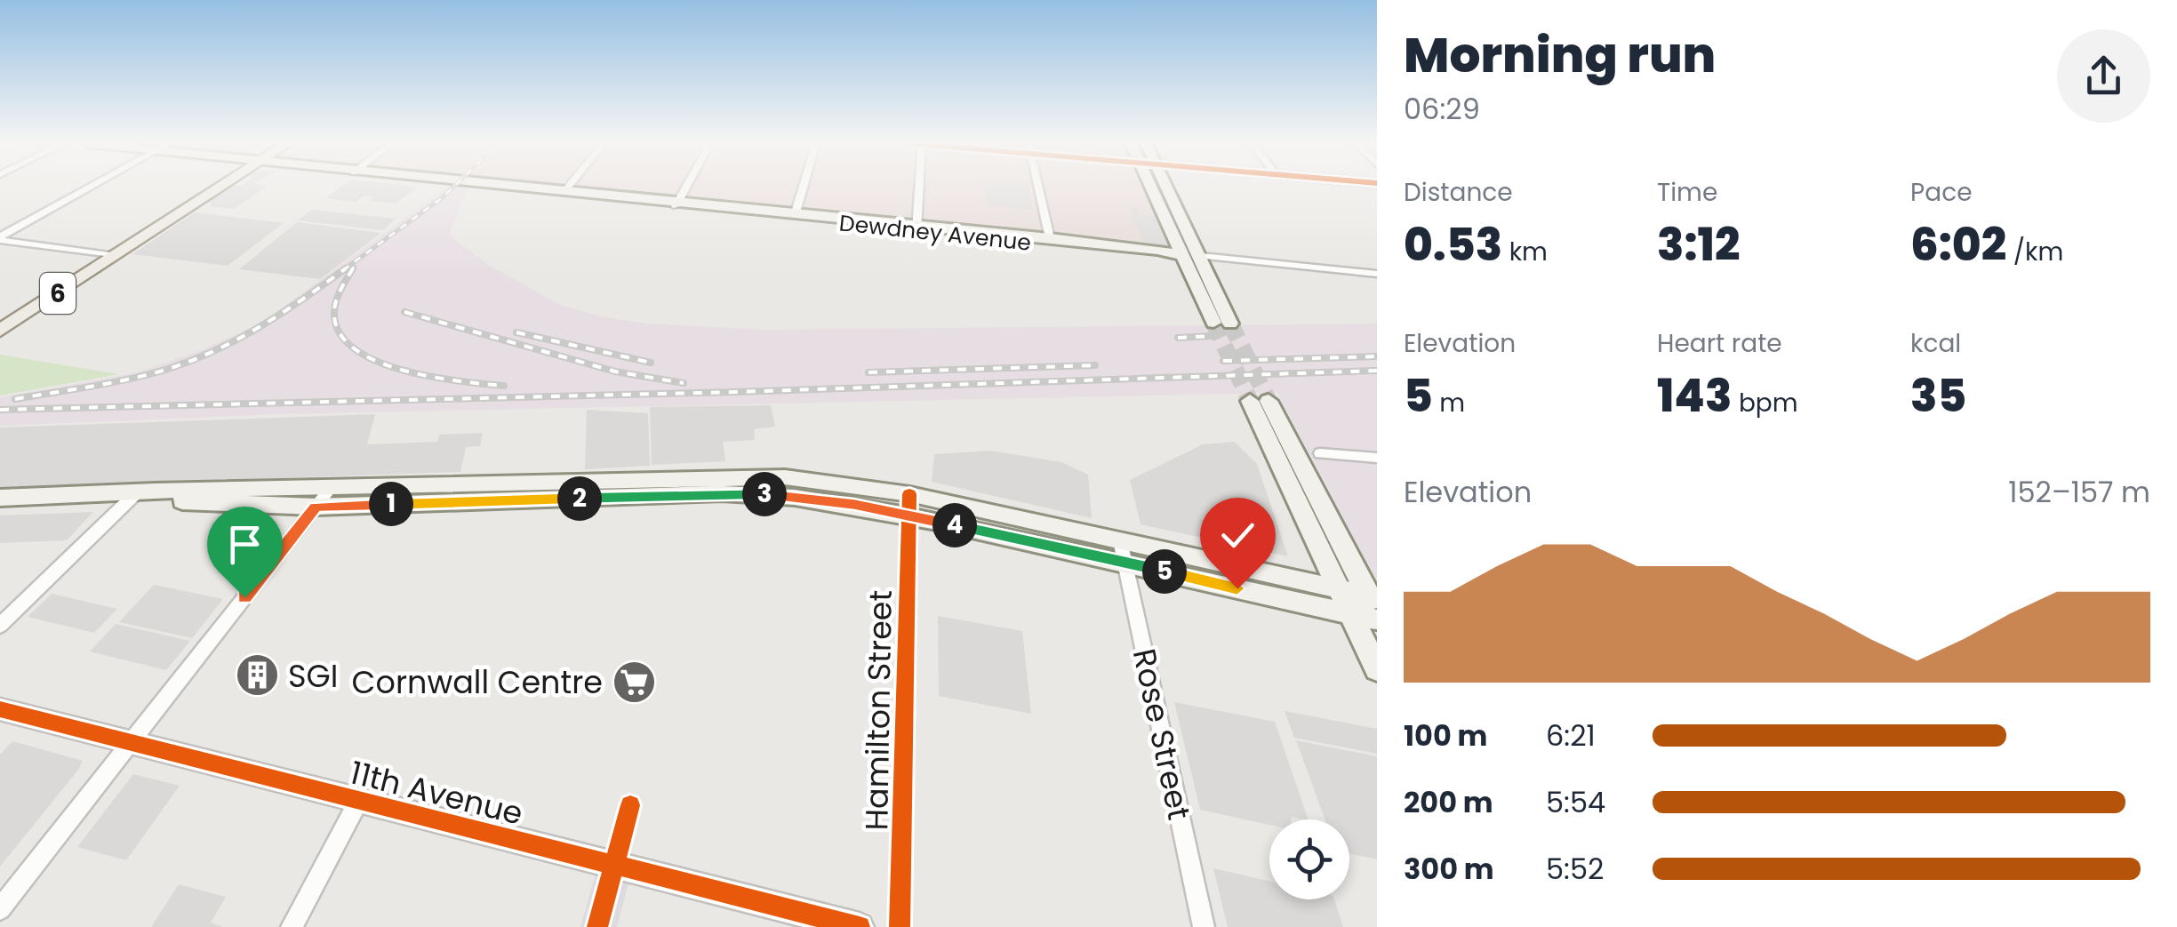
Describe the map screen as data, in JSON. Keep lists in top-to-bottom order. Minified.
{"streets":{"main road":["Dewdney Avenue","6"],"street":["Hamilton Street","Rose Street","11th Avenue"]},"places":{"building":["SGI"],"supermarket":["Cornwall Centre"]},"page":{"heading":["Morning run","06:29"],"stats":[["Distance","0.53 km"],["Time","3:12"],["Pace","6:02 /km"],["Elevation","5 m"],["Heart rate","143 bpm"],["kcal","35"]],"chart":["Elevation","152–157 m"],"pins":["3","2","1","4","5"],"list":[{"name":"100 m","note":"6:21"},{"name":"200 m","note":"5:54"},{"name":"300 m","note":"5:52"}]}}
